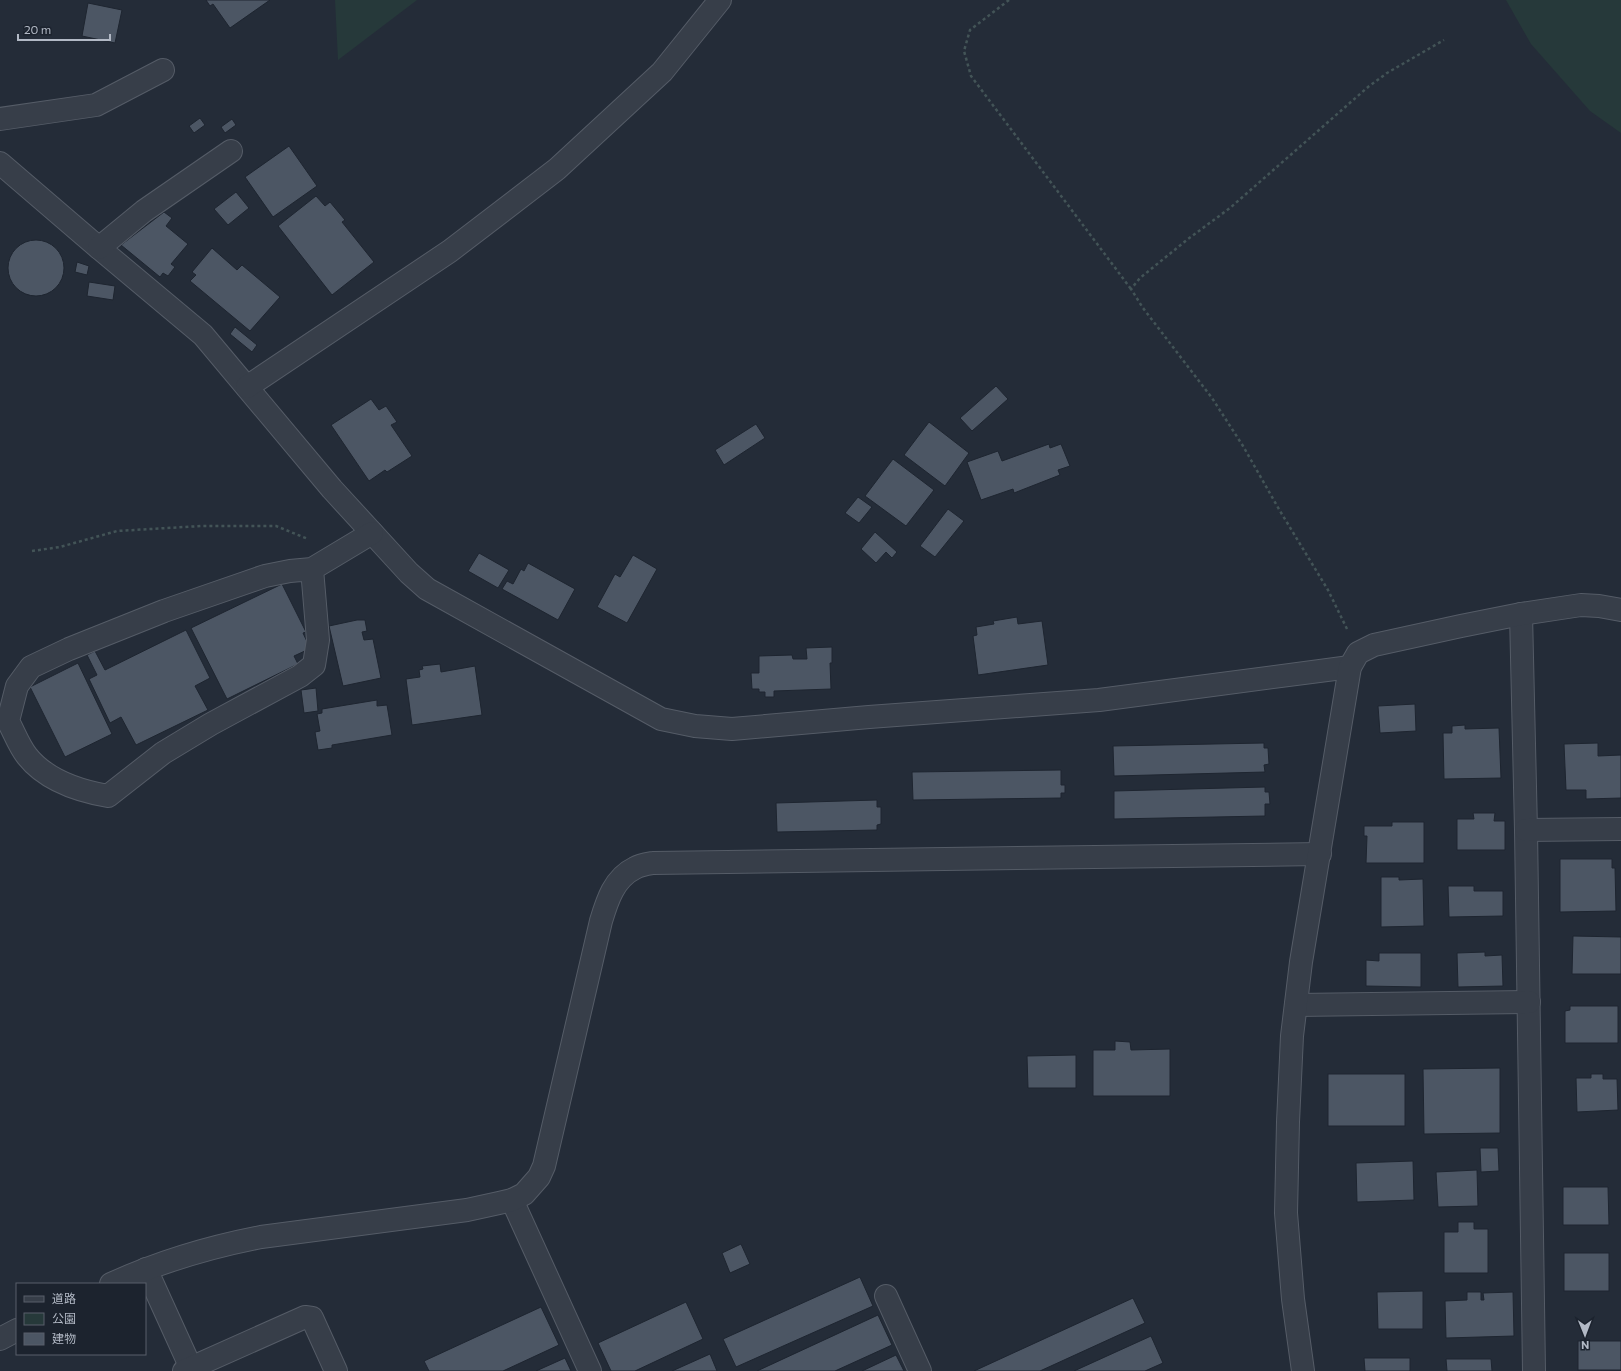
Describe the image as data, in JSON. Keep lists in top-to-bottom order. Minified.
{"legend":["道路","公園","建物"],"scale_bar":"20 m","north":"bottom"}
